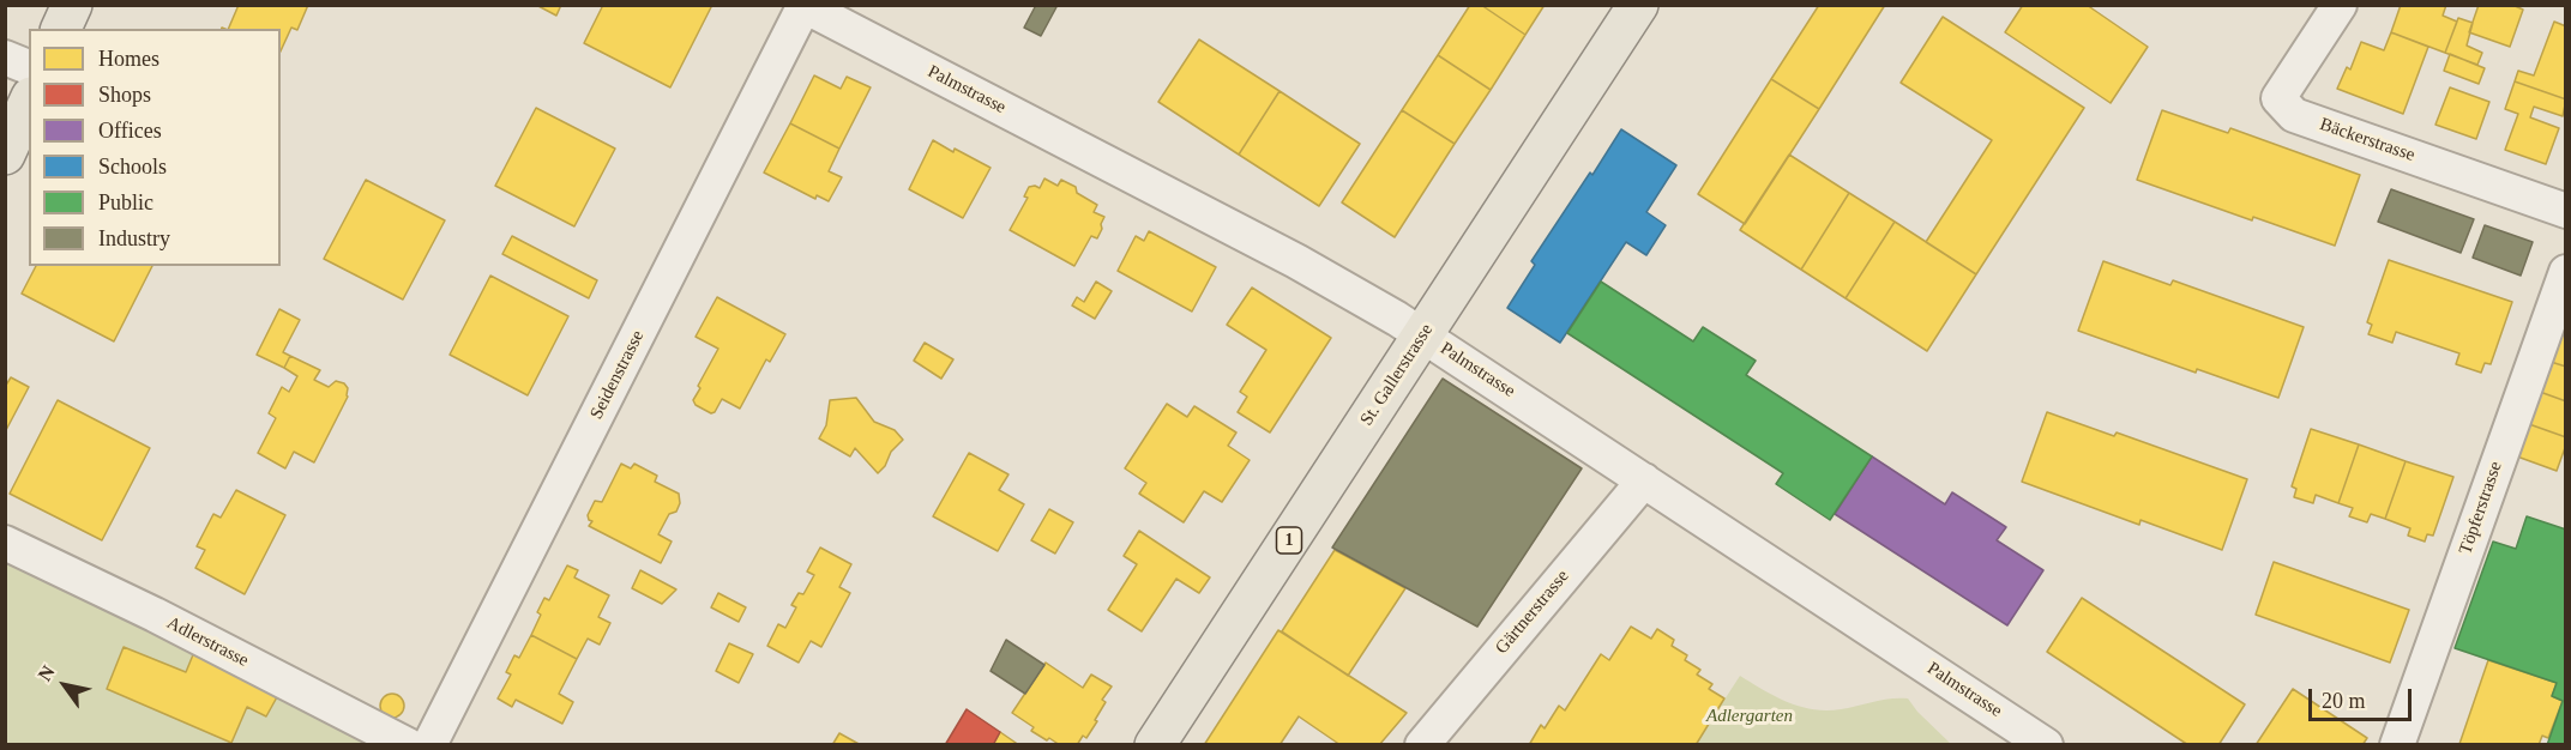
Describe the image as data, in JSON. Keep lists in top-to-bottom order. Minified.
{"streets":{"main road":["St. Gallerstrasse","1"],"street":["Palmstrasse","Bäckerstrasse","Seidenstrasse","Töpferstrasse","Gärtnerstrasse","Adlerstrasse"]},"crossings":[["Palmstrasse","Seidenstrasse"],["Palmstrasse","St. Gallerstrasse"],["Palmstrasse","Gärtnerstrasse"]],"parks":["Adlergarten"],"legend":["Homes","Shops","Offices","Schools","Public","Industry"],"scale_bar":"20 m","north":"top left"}
